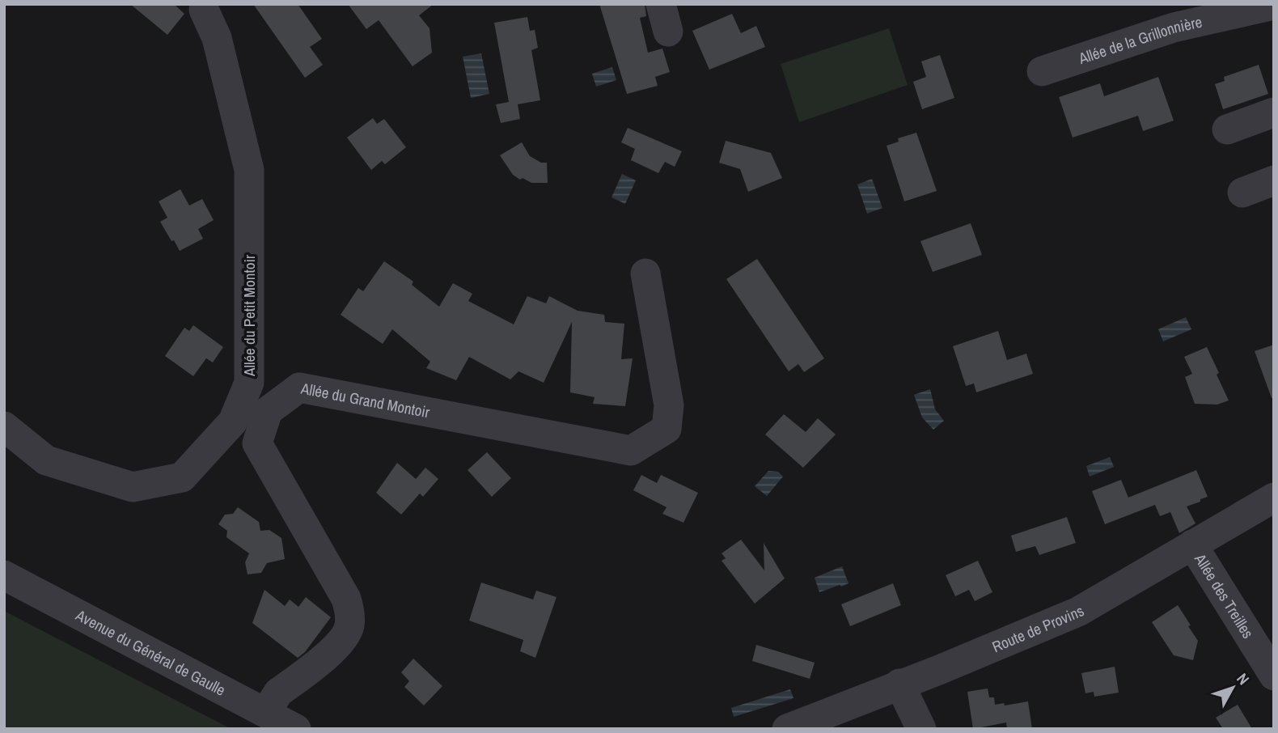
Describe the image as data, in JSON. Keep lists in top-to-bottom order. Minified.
{"streets":{"street":["Allée de la Grillonnière","Allée du Petit Montoir","Allée du Grand Montoir","Allée des Treilles","Route de Provins","Avenue du Général de Gaulle"]},"crossings":[["Allée du Grand Montoir","Avenue du Général de Gaulle"],["Allée des Treilles","Route de Provins"]],"north":"top right"}
